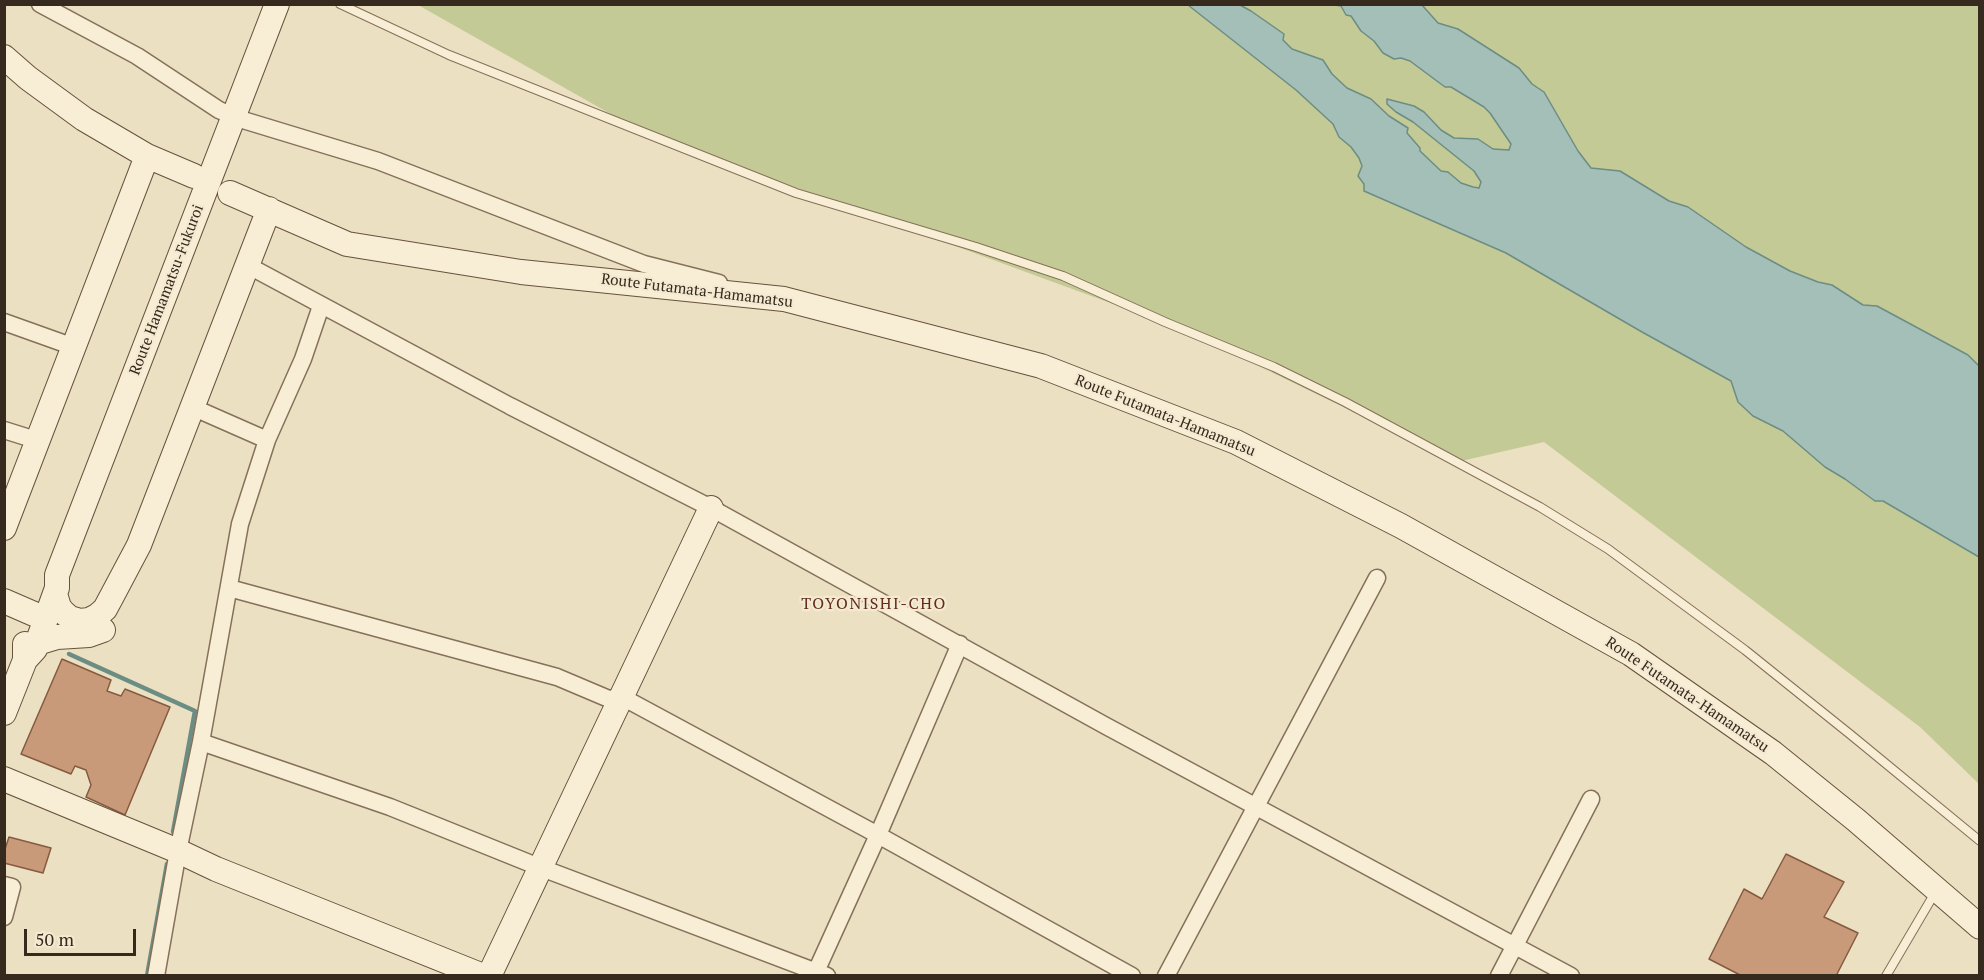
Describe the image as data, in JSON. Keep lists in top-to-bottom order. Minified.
{"streets":{"main road":["Route Hamamatsu-Fukuroi","Route Futamata-Hamamatsu"]},"districts":["TOYONISHI-CHO"],"scale_bar":"50 m"}
